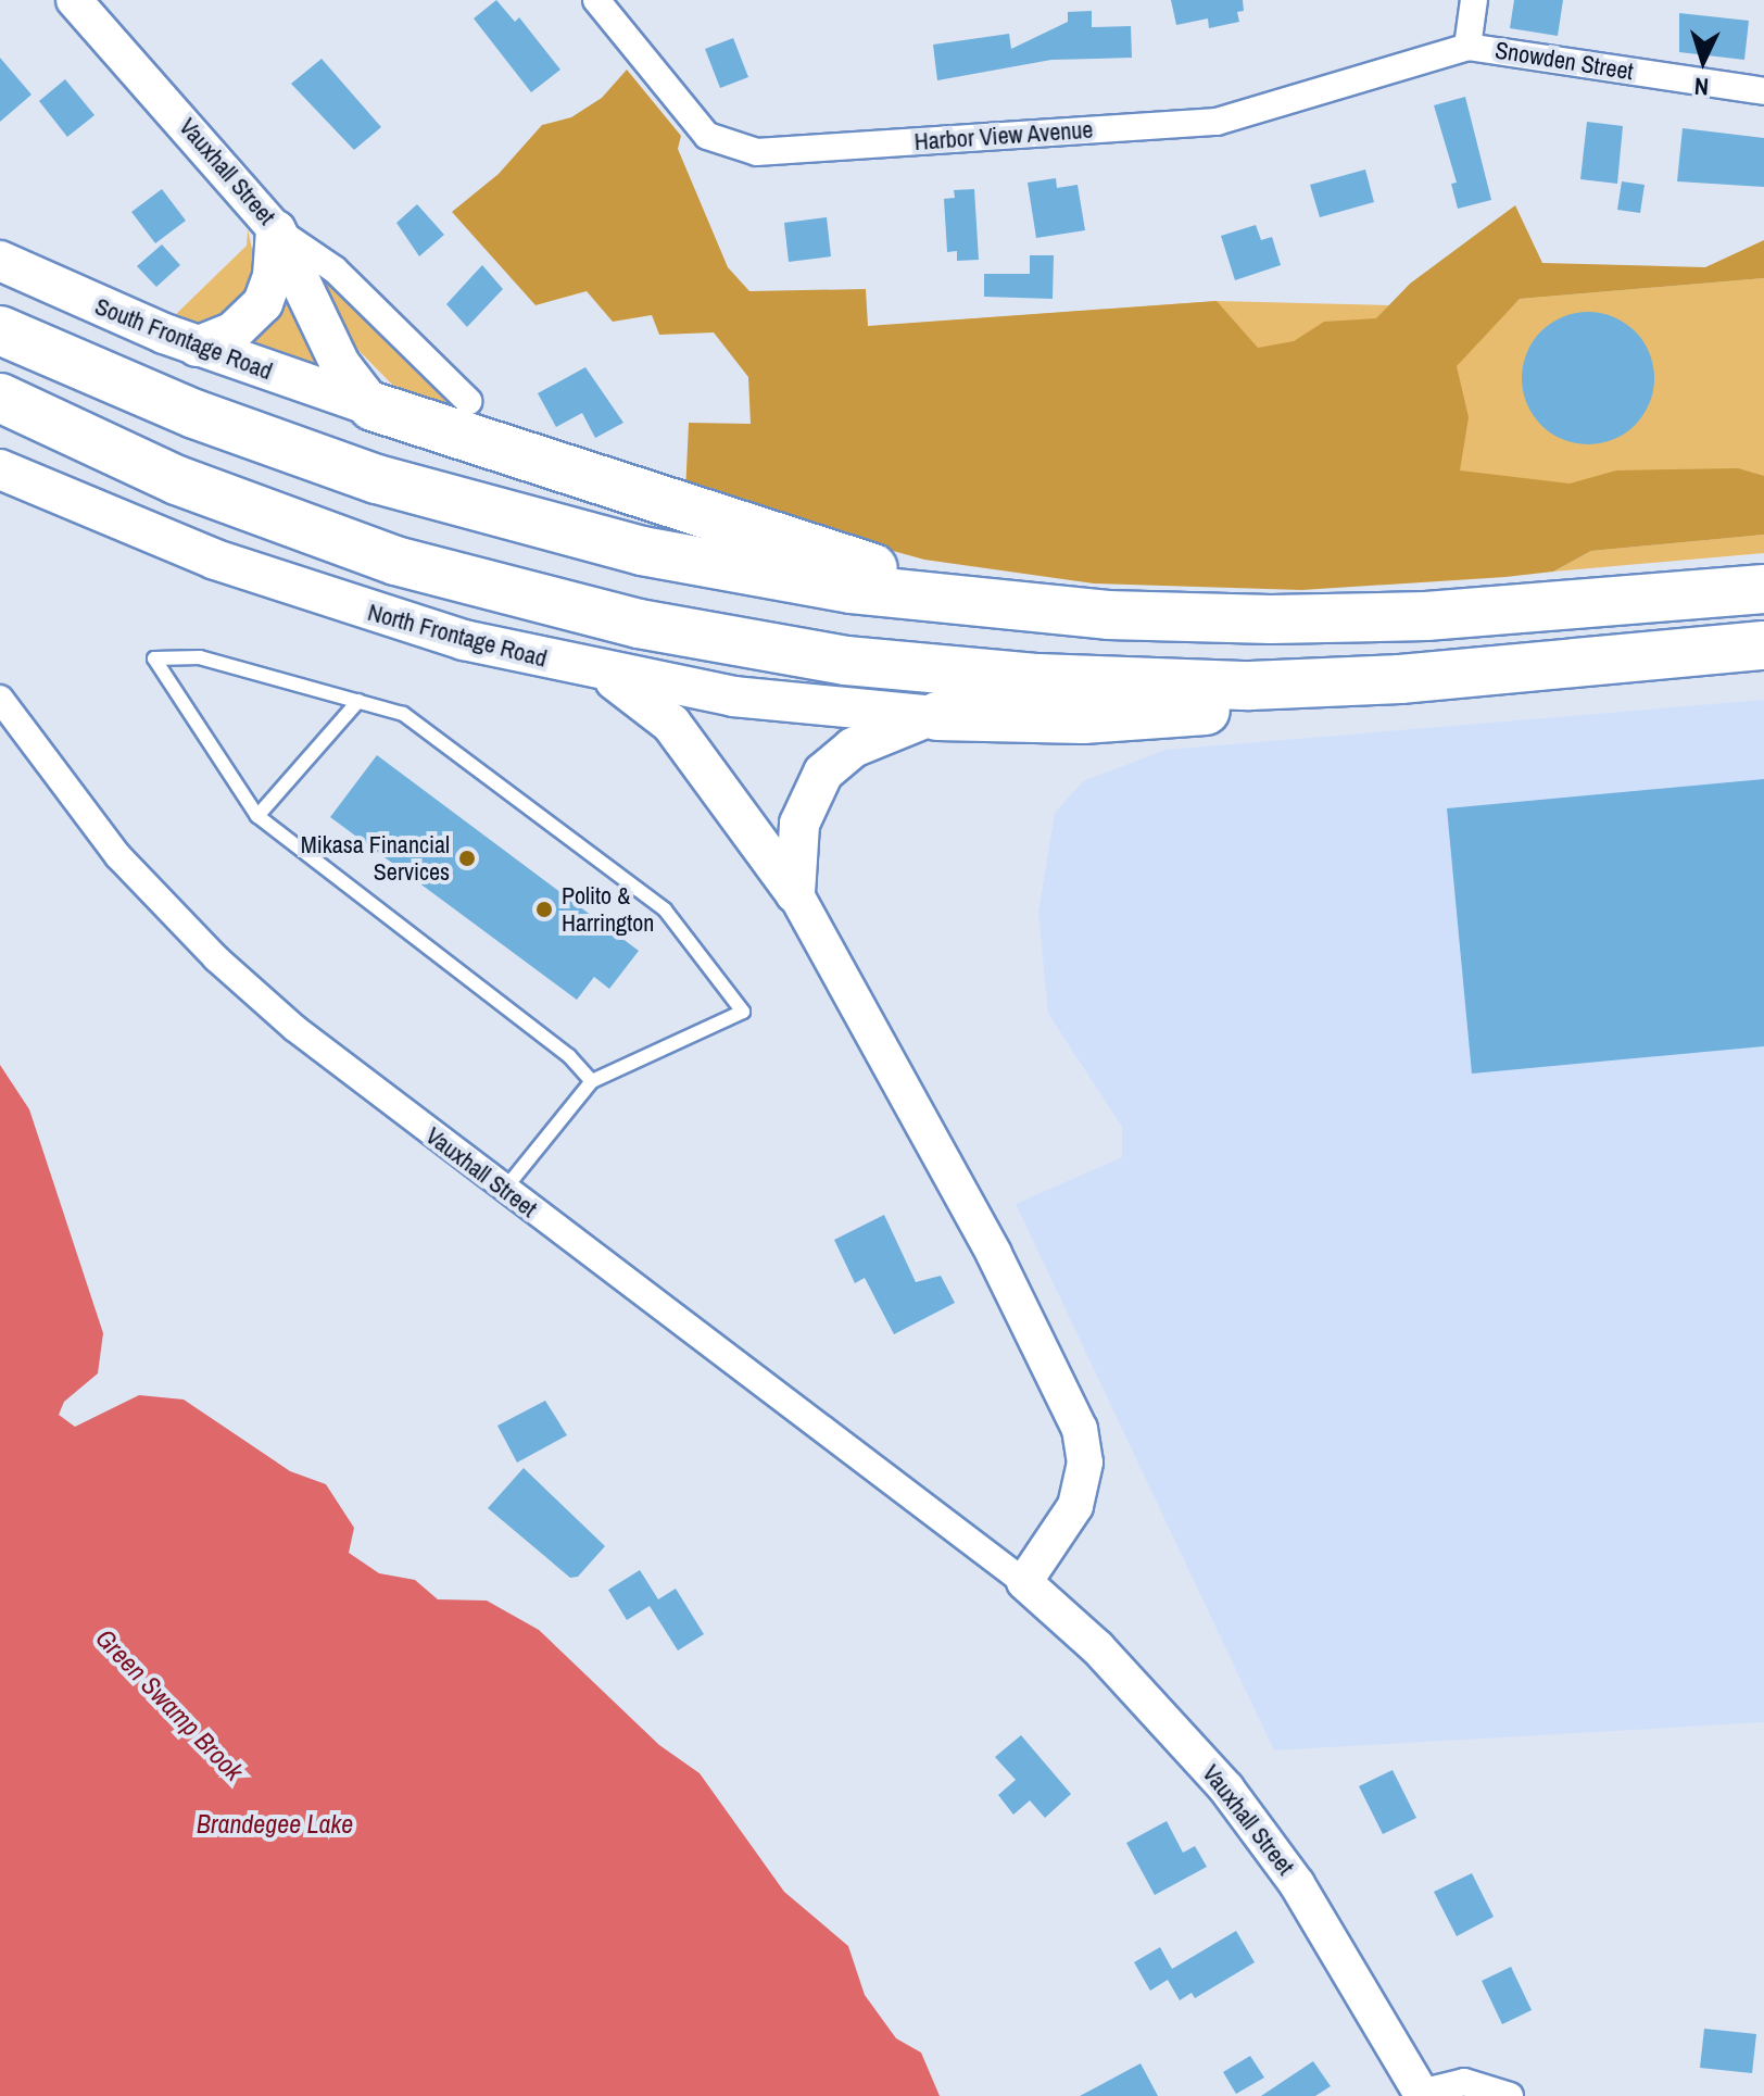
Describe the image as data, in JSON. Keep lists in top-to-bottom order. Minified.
{"streets":{"main road":["South Frontage Road","North Frontage Road"],"street":["Snowden Street","Harbor View Avenue","Vauxhall Street"]},"crossings":[["Snowden Street","Harbor View Avenue"]],"water":["Green Swamp Brook","Brandegee Lake"],"places":["Mikasa Financial Services","Polito & Harrington"],"north":"bottom"}
